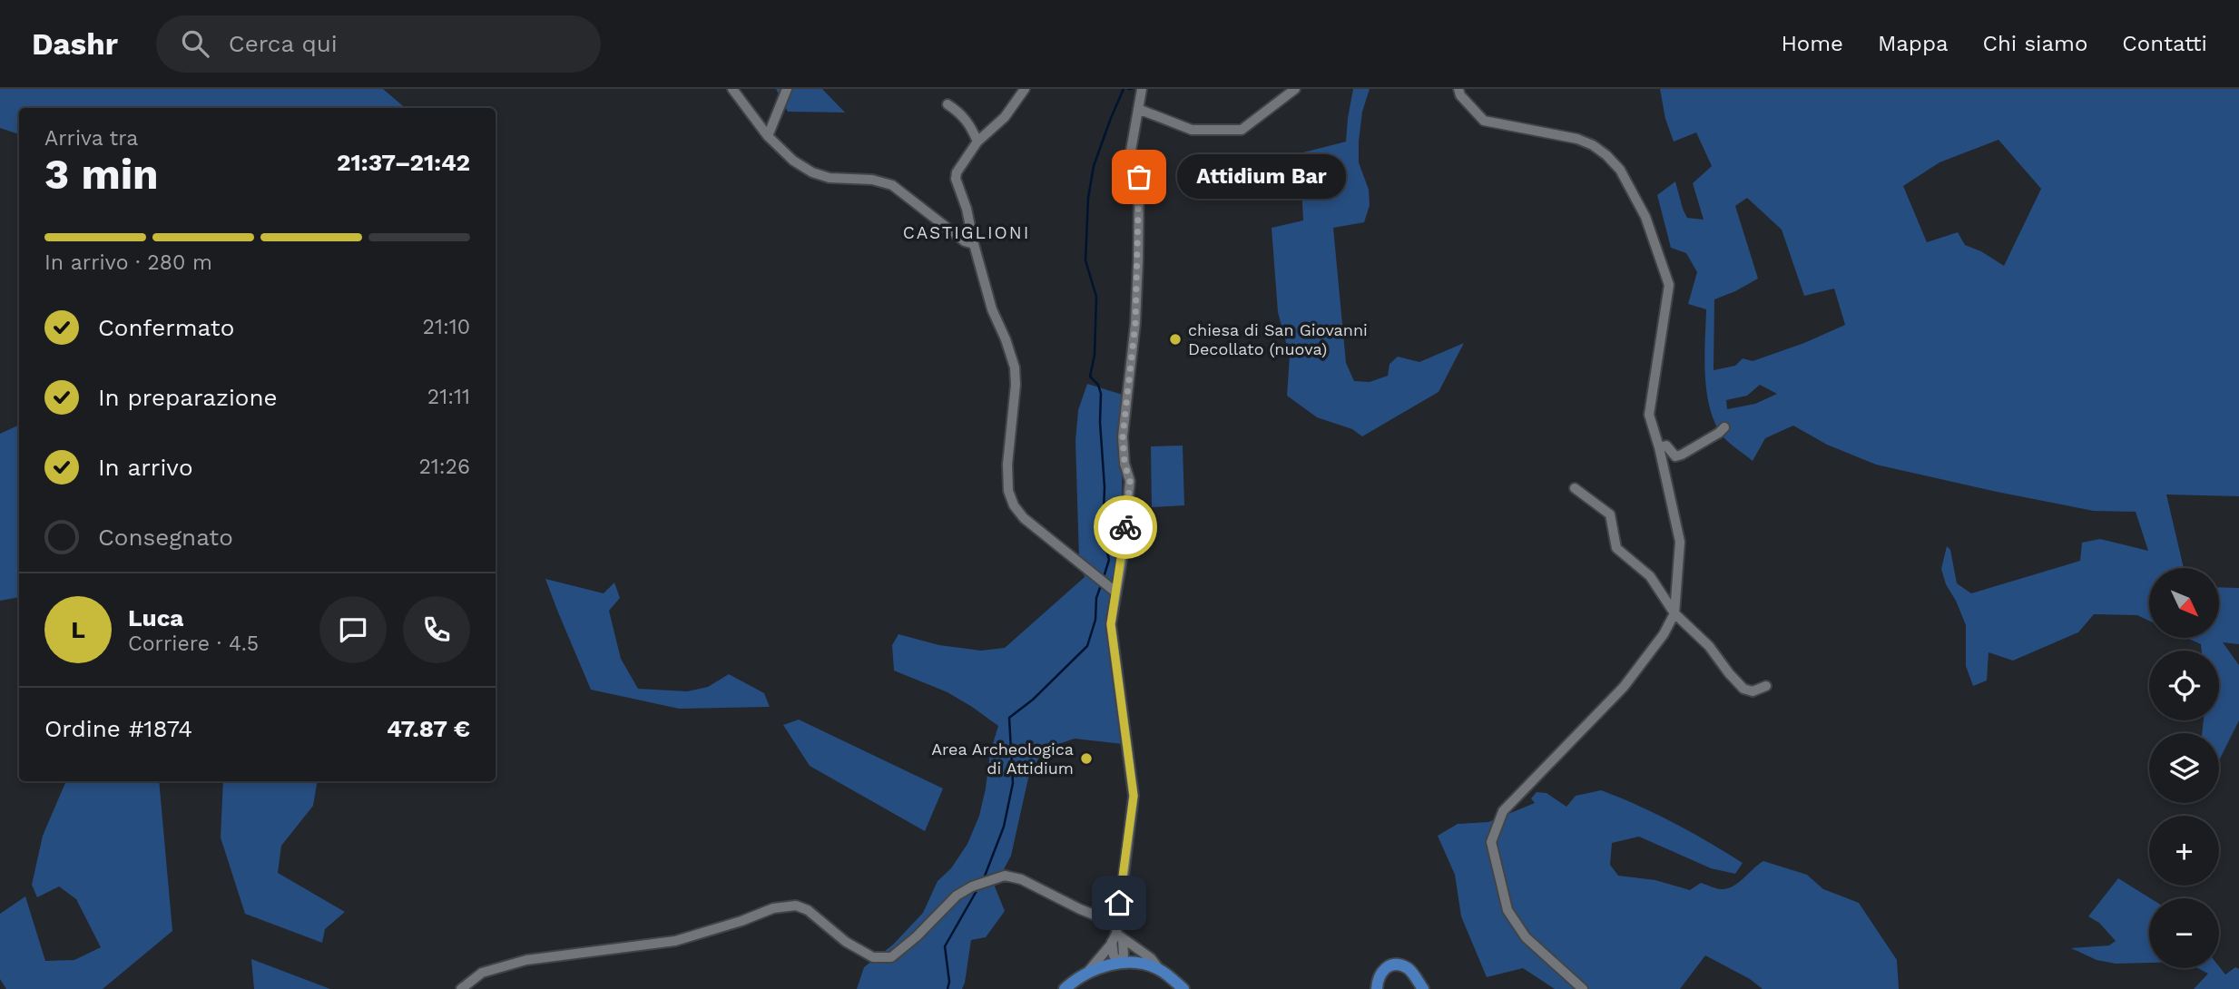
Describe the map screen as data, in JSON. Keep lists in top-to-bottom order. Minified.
{"districts":["CASTIGLIONI"],"places":["Attidium Bar","chiesa di San Giovanni Decollato (nuova)","Area Archeologica di Attidium"],"north":"bottom right","page":{"header":"Dashr","search":"Cerca qui","nav":["Home","Mappa","Chi siamo","Contatti"],"heading":["3 min","Arriva tra","21:37–21:42"],"panel":["Luca","Corriere · 4.5","Ordine #1874","47.87 €"],"bubble":"Attidium Bar","bar":"In arrivo · 280 m","list":[["Confermato","21:10"],["In preparazione","21:11"],["In arrivo","21:26"],"Consegnato"],"map_buttons":["+","−"],"round":"L"}}
